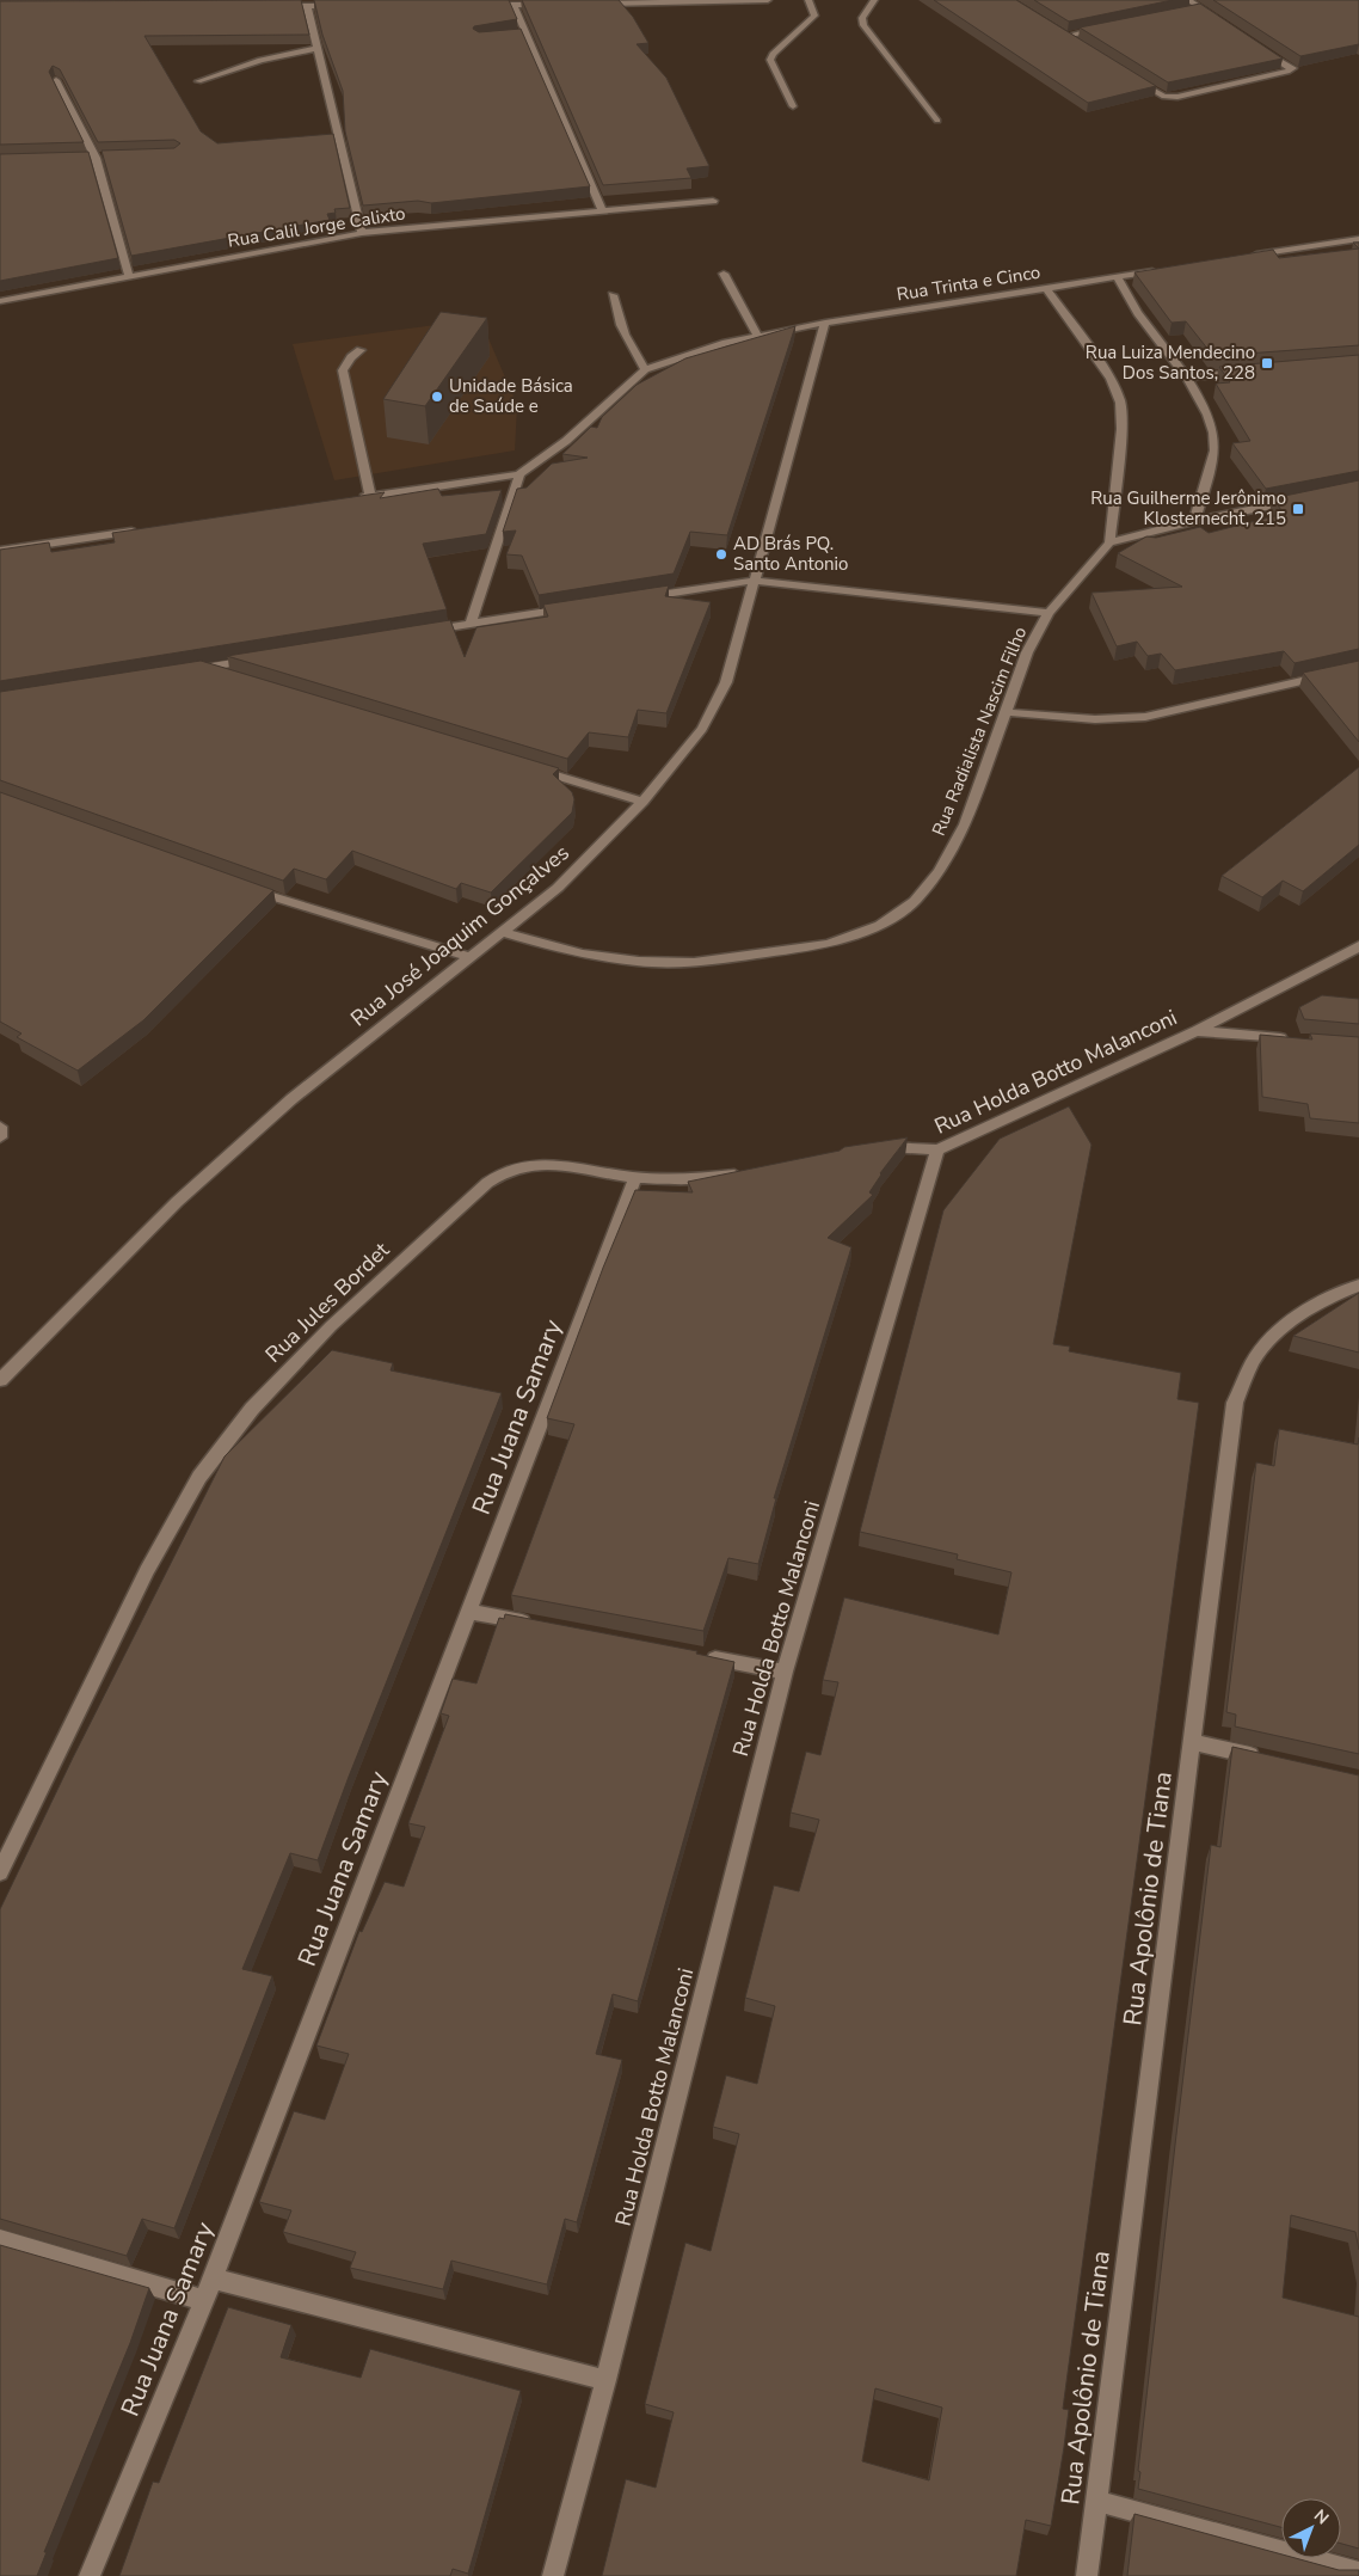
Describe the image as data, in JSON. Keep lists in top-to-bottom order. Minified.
{"streets":{"street":["Rua Calil Jorge Calixto","Rua Trinta e Cinco","Rua Radialista Nascim Filho","Rua José Joaquim Gonçalves","Rua Holda Botto Malanconi","Rua Jules Bordet","Rua Juana Samary","Rua Apolônio de Tiana"]},"crossings":[["Rua Trinta e Cinco","Rua José Joaquim Gonçalves"],["Rua Radialista Nascim Filho","Rua José Joaquim Gonçalves"],["Rua Jules Bordet","Rua Juana Samary"]],"places":{"transit":["Rua Luiza Mendecino Dos Santos, 228","Rua Guilherme Jerônimo Klosternecht, 215"],"other":["Unidade Básica de Saúde e","AD Brás PQ. Santo Antonio"]},"north":"top right"}
